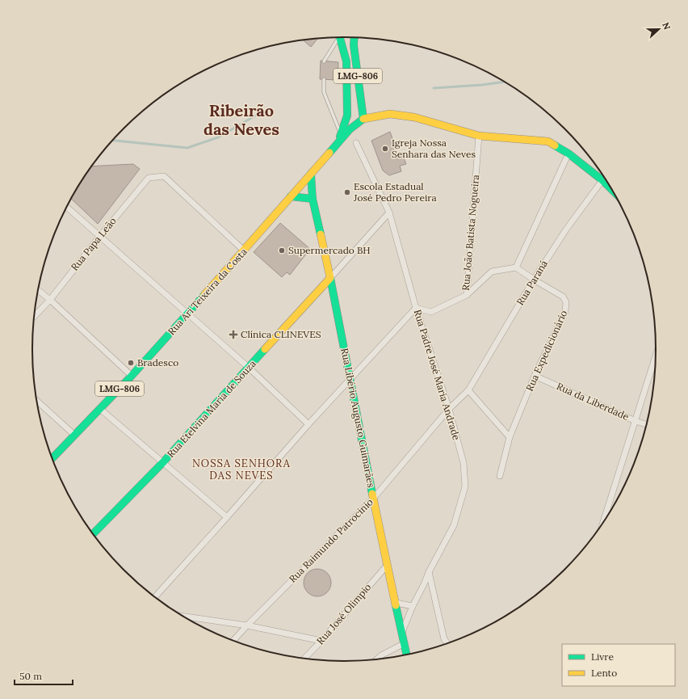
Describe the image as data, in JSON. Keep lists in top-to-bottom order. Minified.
{"streets":{"main road":["LMG-806","Rua Ari Teixeira da Costa","Rua Etelvina Maria de Souza","Rua Libério Augusto Guimarães"],"street":["Rua João Batista Nogueira","Rua Papa Leão","Rua Paraná","Rua Expedicionário","Rua Padre José Maria Andrade","Rua da Liberdade","Rua Raimundo Patrocinio","Rua José Olimpio"]},"crossings":[["LMG-806","Rua Ari Teixeira da Costa"],["Rua João Batista Nogueira","Rua Padre José Maria Andrade"],["Rua Papa Leão","Rua Ari Teixeira da Costa"],["Rua Paraná","Rua Expedicionário"],["Rua Paraná","Rua Padre José Maria Andrade"],["Rua Paraná","Rua Raimundo Patrocinio"],["Rua Ari Teixeira da Costa","Rua Libério Augusto Guimarães"],["Rua Expedicionário","Rua da Liberdade"],["Rua Padre José Maria Andrade","Rua Libério Augusto Guimarães"],["Rua Padre José Maria Andrade","Rua Raimundo Patrocinio"],["Rua Etelvina Maria de Souza","Rua Libério Augusto Guimarães"],["Rua Libério Augusto Guimarães","Rua Raimundo Patrocinio"],["Rua Libério Augusto Guimarães","Rua José Olimpio"]],"districts":["Ribeirão das Neves","NOSSA SENHORA DAS NEVES"],"places":{"other":["Igreja Nossa Senhara das Neves","Escola Estadual José Pedro Pereira","Supermercado BH","Bradesco"],"health":["Clínica CLINEVES"]},"legend":["Livre","Lento"],"scale_bar":"50 m","north":"right"}
